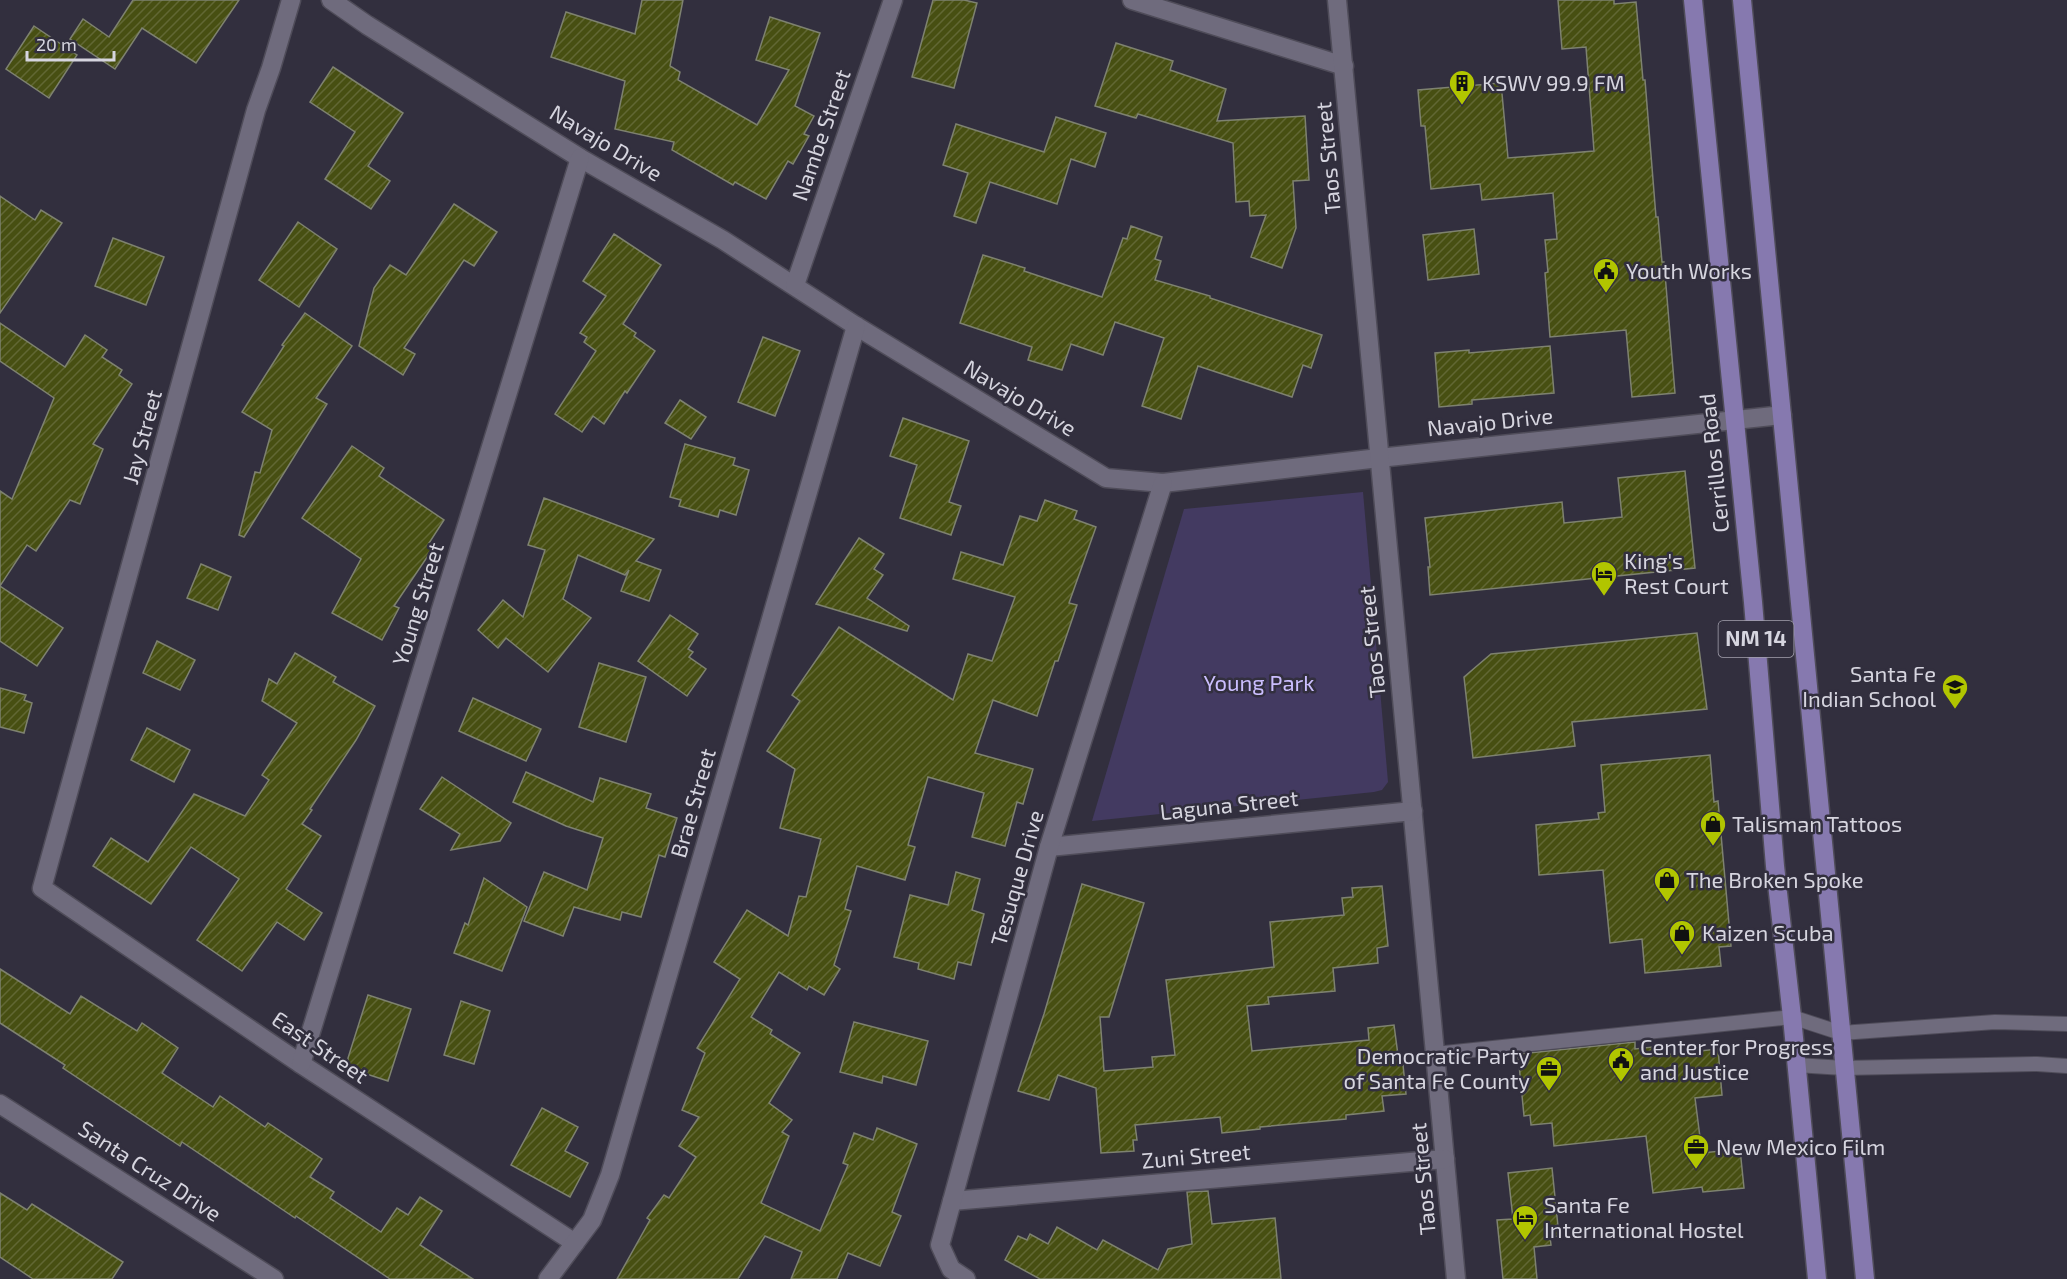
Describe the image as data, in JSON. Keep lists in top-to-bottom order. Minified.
{"streets":{"main road":["Cerrillos Road","NM 14"],"street":["Nambe Street","Navajo Drive","Taos Street","Jay Street","Young Street","Brae Street","Laguna Street","Tesuque Drive","East Street","Zuni Street","Santa Cruz Drive"]},"crossings":[["Nambe Street","Navajo Drive"],["Navajo Drive","Taos Street"],["Navajo Drive","Cerrillos Road"],["Navajo Drive","Young Street"],["Navajo Drive","NM 14"],["Navajo Drive","Brae Street"],["Navajo Drive","Tesuque Drive"],["Taos Street","Laguna Street"],["Taos Street","Zuni Street"],["Jay Street","East Street"],["Young Street","East Street"],["Brae Street","East Street"],["Laguna Street","Tesuque Drive"],["Tesuque Drive","Zuni Street"]],"parks":["Young Park"],"places":{"building":["KSWV 99.9 FM"],"public building":["Youth Works","Center for Progress and Justice"],"hotel":["King's Rest Court","Santa Fe International Hostel"],"school or university":["Santa Fe Indian School"],"shop":["Talisman Tattoos","The Broken Spoke","Kaizen Scuba"],"office":["Democratic Party of Santa Fe County","New Mexico Film"]},"scale_bar":"20 m"}
